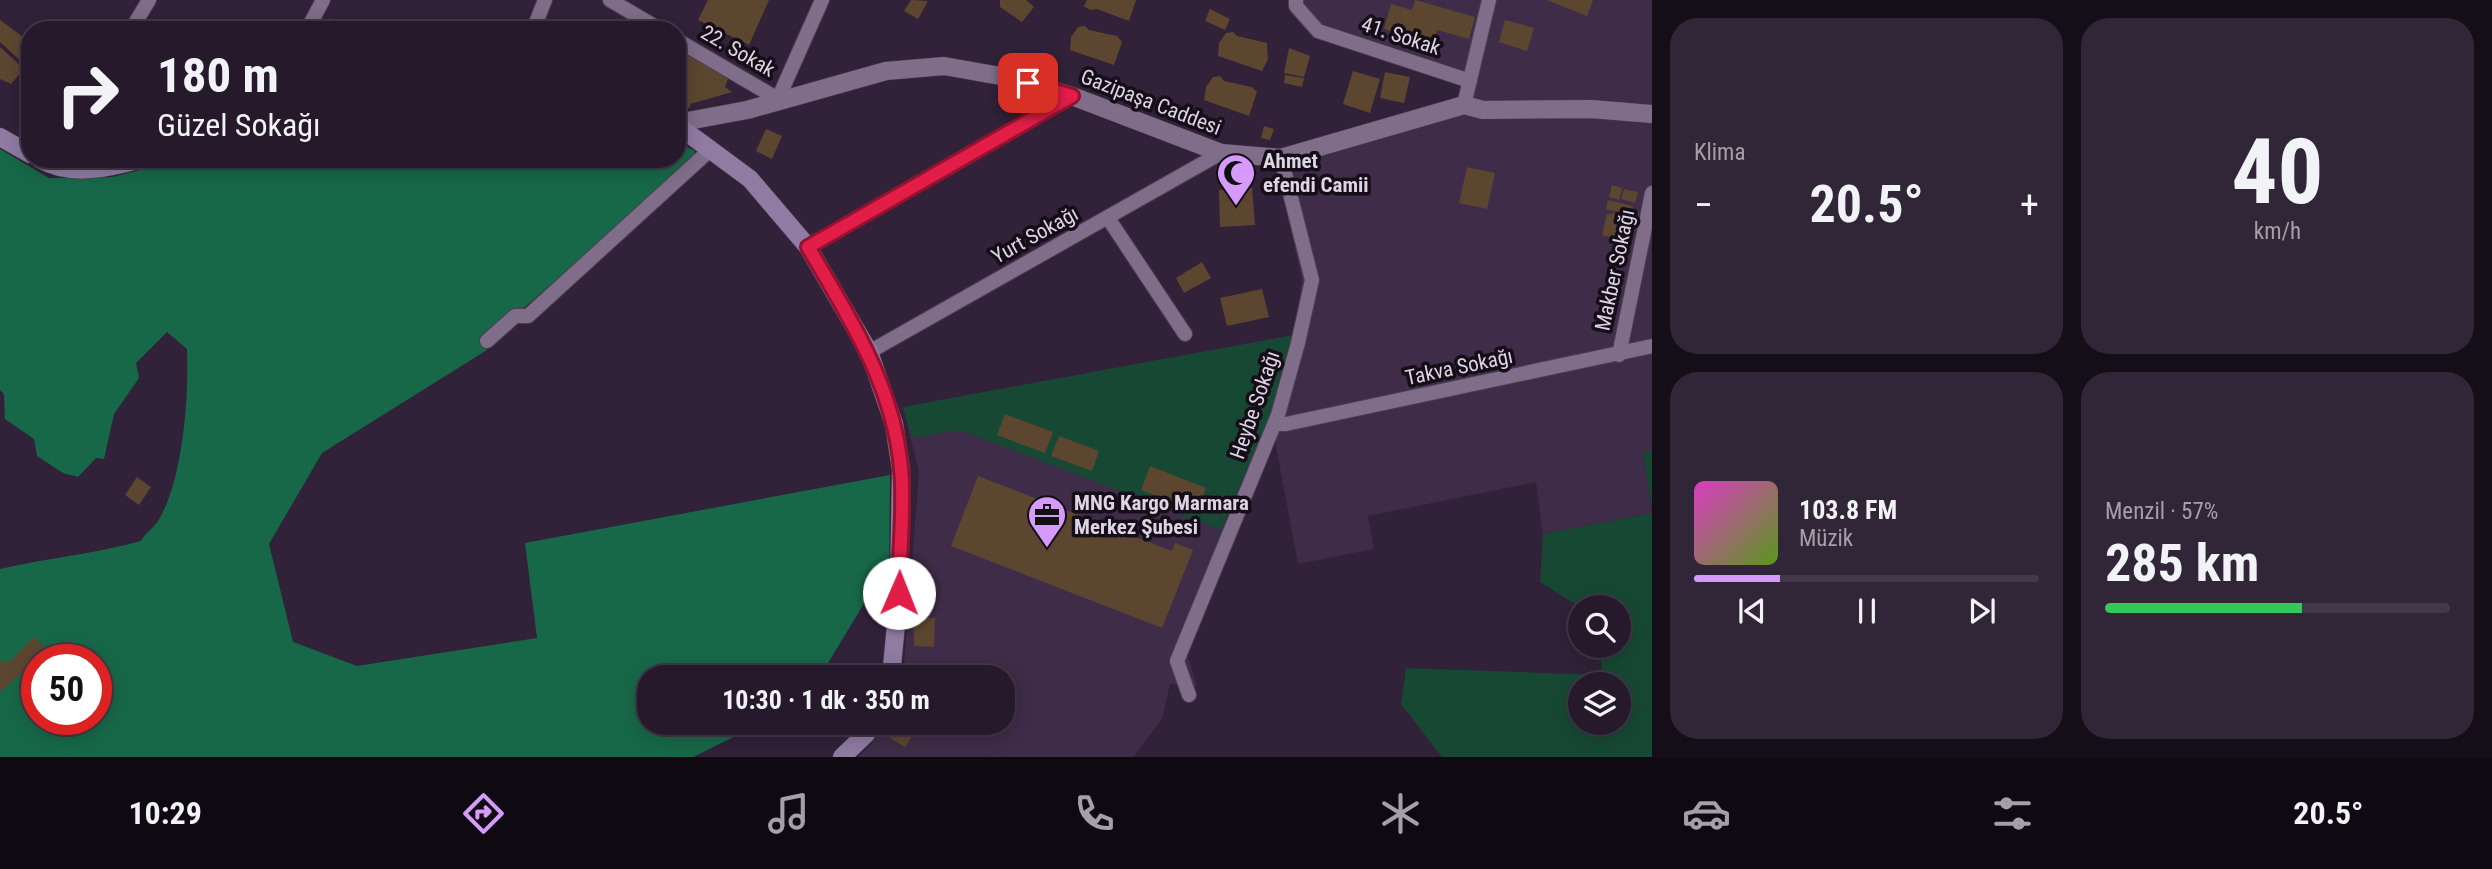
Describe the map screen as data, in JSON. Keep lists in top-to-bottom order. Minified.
{"streets":{"street":["41. Sokak","22. Sokak","Gazipaşa Caddesi","Yurt Sokağı","Makber Sokağı","Takva Sokağı","Heybe Sokağı"]},"crossings":[["22. Sokak","Gazipaşa Caddesi"],["Gazipaşa Caddesi","Yurt Sokağı"],["Gazipaşa Caddesi","Heybe Sokağı"],["Makber Sokağı","Takva Sokağı"],["Takva Sokağı","Heybe Sokağı"]],"places":{"mosque":["Ahmet efendi Camii"],"office":["MNG Kargo Marmara Merkez Şubesi"]},"page":{"tile":["Klima",["40","km/h"],["Menzil · 57%","285 km"]],"turn":["180 m","Güzel Sokağı"],"heat":["−","20.5°","+"],"song":["103.8 FM","Müzik"],"limit":"50","trip":"10:30 · 1 dk · 350 m","tabs":["10:29","20.5°"]}}
